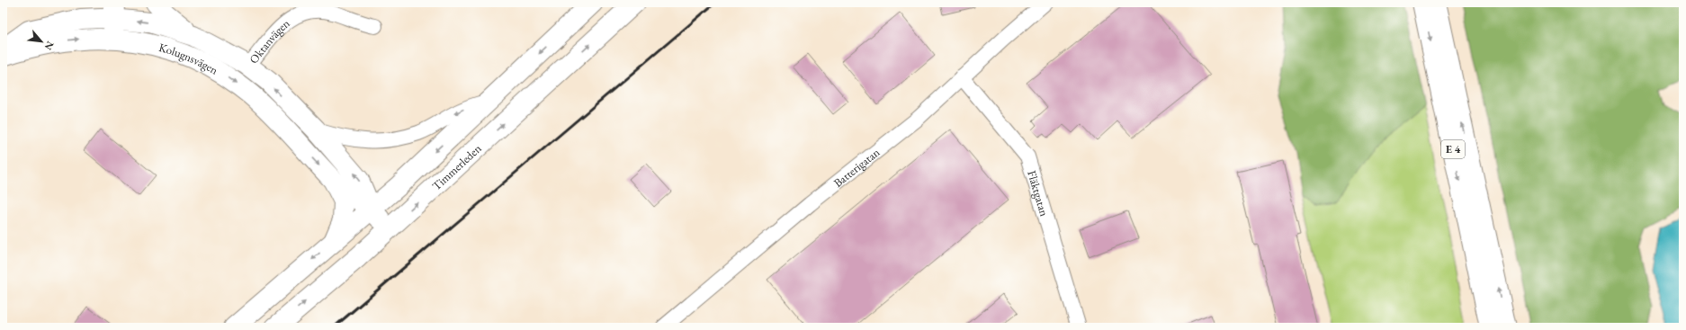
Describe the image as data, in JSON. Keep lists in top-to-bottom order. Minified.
{"streets":{"main road":["Kolugnsvägen","E 4","Timmerleden"],"street":["Oktanvägen","Batterigatan","Fläktgatan"]},"crossings":[["Oktanvägen","Kolugnsvägen"],["Kolugnsvägen","Timmerleden"],["Batterigatan","Fläktgatan"]],"north":"bottom right"}
